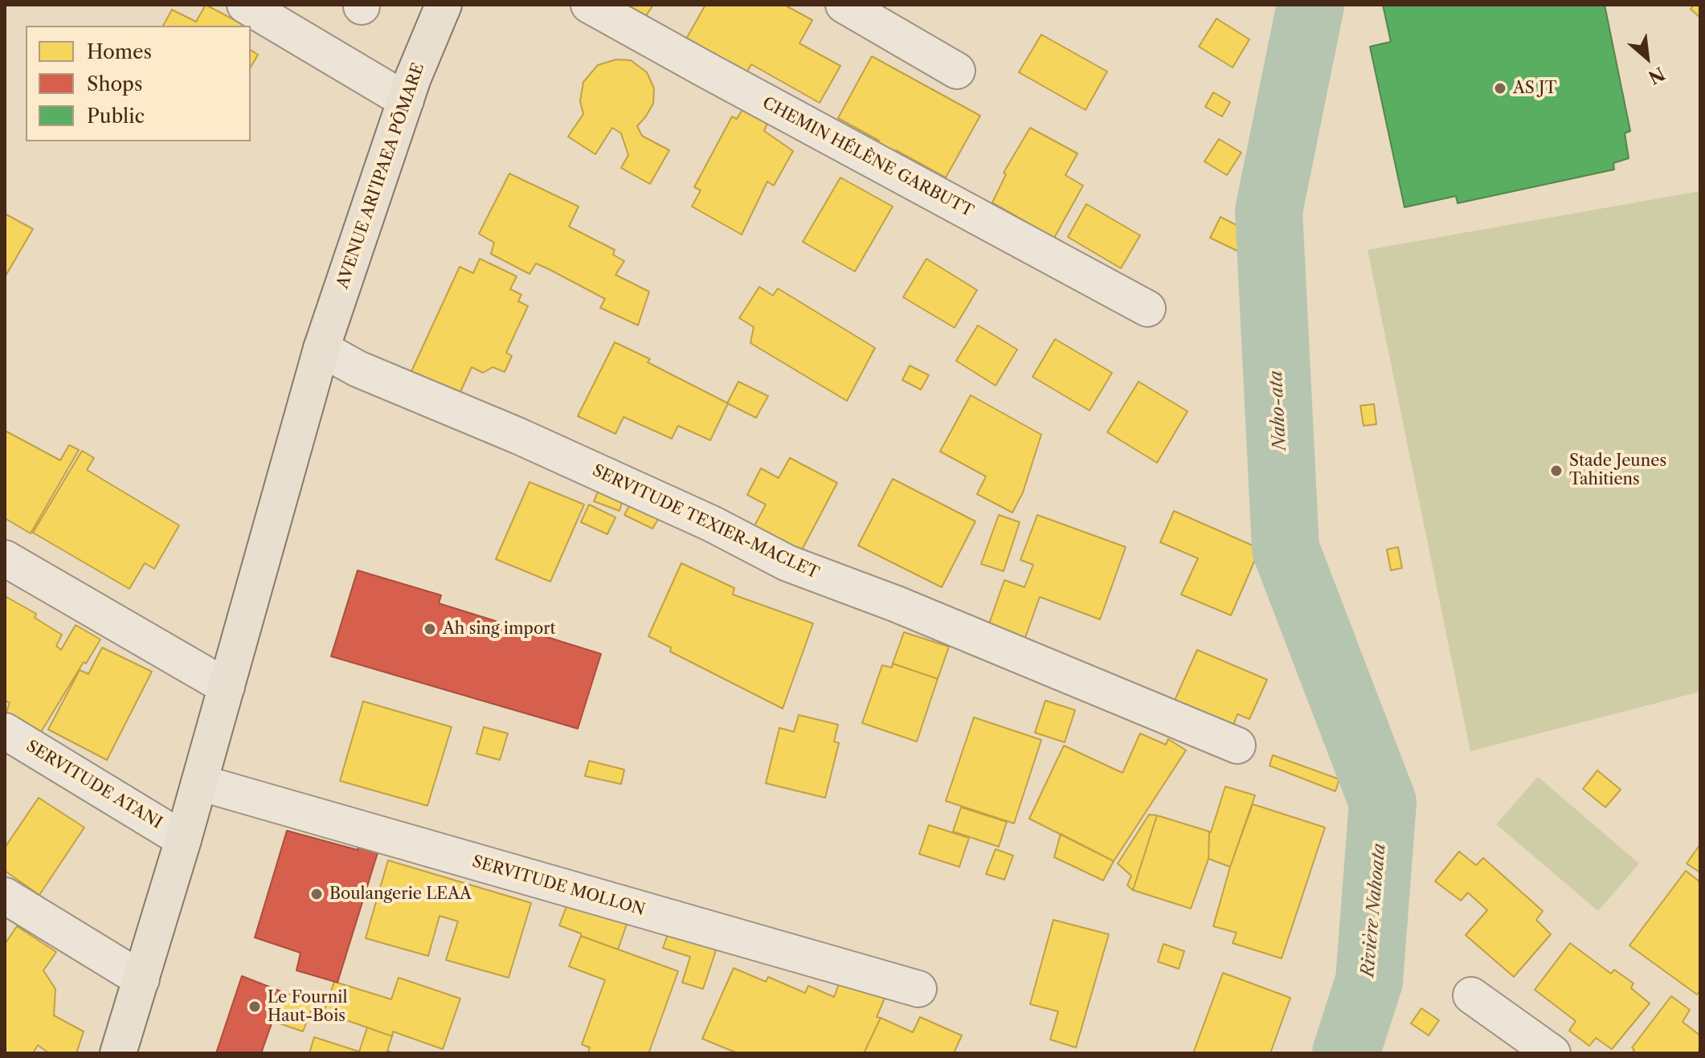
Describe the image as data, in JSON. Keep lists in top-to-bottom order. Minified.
{"streets":{"main road":["AVENUE ARI'IPAEA PŌMARE"],"street":["CHEMIN HÉLÈNE GARBUTT","SERVITUDE TEXIER-MACLET","SERVITUDE ATANI","SERVITUDE MOLLON"]},"crossings":[["AVENUE ARI'IPAEA PŌMARE","SERVITUDE TEXIER-MACLET"],["AVENUE ARI'IPAEA PŌMARE","SERVITUDE ATANI"],["AVENUE ARI'IPAEA PŌMARE","SERVITUDE MOLLON"]],"water":["Naho-ata","Rivière Nahoata"],"places":["AS JT","Stade Jeunes Tahitiens","Ah sing import","Boulangerie LEAA","Le Fournil Haut-Bois"],"legend":["Homes","Shops","Public"],"north":"bottom right"}
